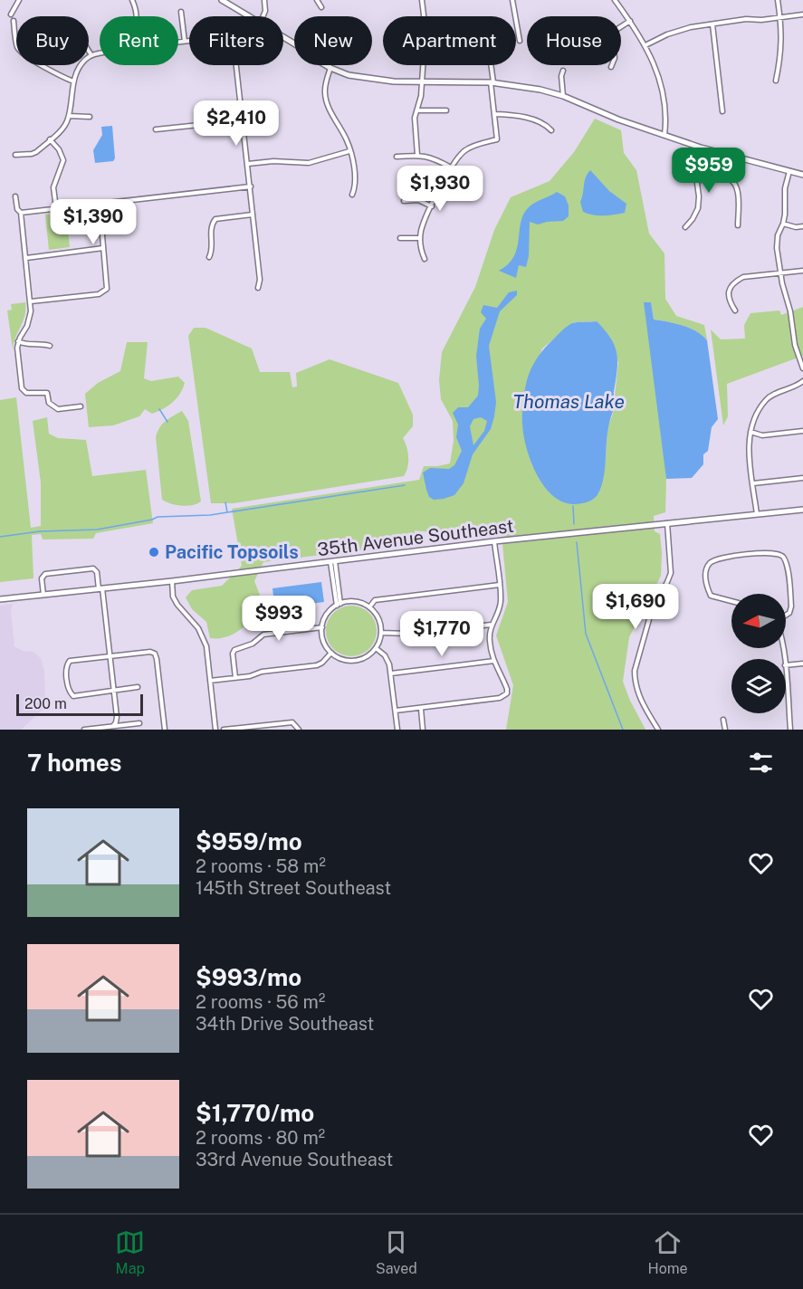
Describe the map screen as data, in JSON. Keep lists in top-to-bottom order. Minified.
{"streets":{"street":["35th Avenue Southeast"]},"water":["Thomas Lake"],"places":["Pacific Topsoils"],"scale_bar":"200 m","north":"left","page":{"chip":["Buy","Rent","Filters","New","Apartment","House"],"price":["$2,410","$959","$1,930","$1,390","$1,690","$993","$1,770"],"scale":"200 m","heading":"7 homes","list":[{"name":"$959/mo","note":"2 rooms · 58 m² · 145th Street Southeast"},{"name":"$993/mo","note":"2 rooms · 56 m² · 34th Drive Southeast"},{"name":"$1,770/mo","note":"2 rooms · 80 m² · 33rd Avenue Southeast"}],"tabs":["Map","Saved","Home"]}}
